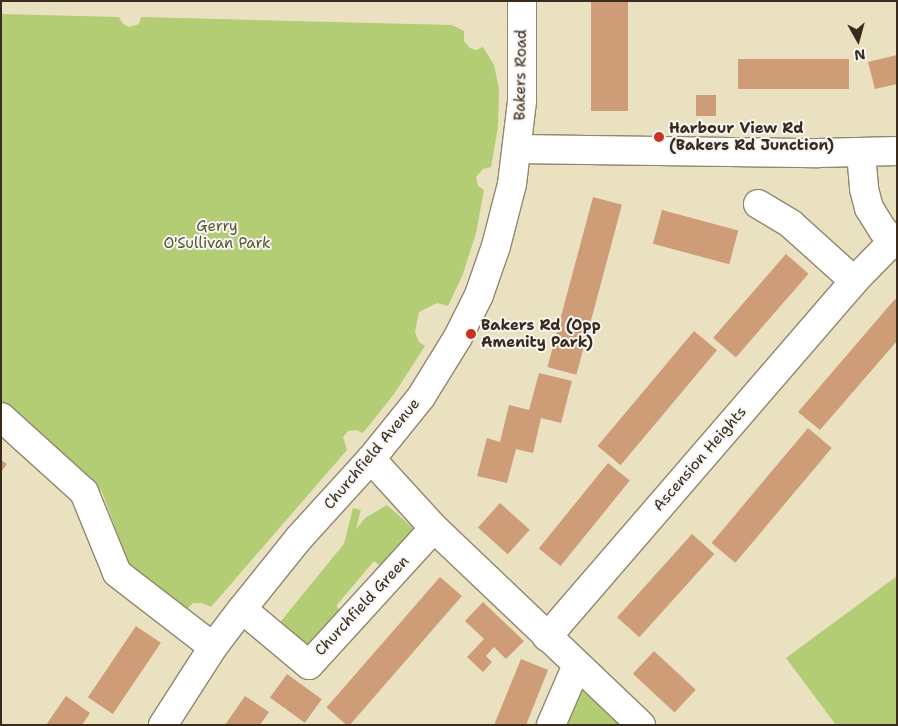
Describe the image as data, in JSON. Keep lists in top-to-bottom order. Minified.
{"streets":{"street":["Bakers Road","Churchfield Avenue","Ascension Heights","Churchfield Green"]},"crossings":[["Bakers Road","Churchfield Avenue"],["Churchfield Avenue","Churchfield Green"]],"parks":["Gerry O'Sullivan Park"],"places":["Harbour View Rd (Bakers Rd Junction)","Bakers Rd (Opp Amenity Park)"],"north":"bottom"}
